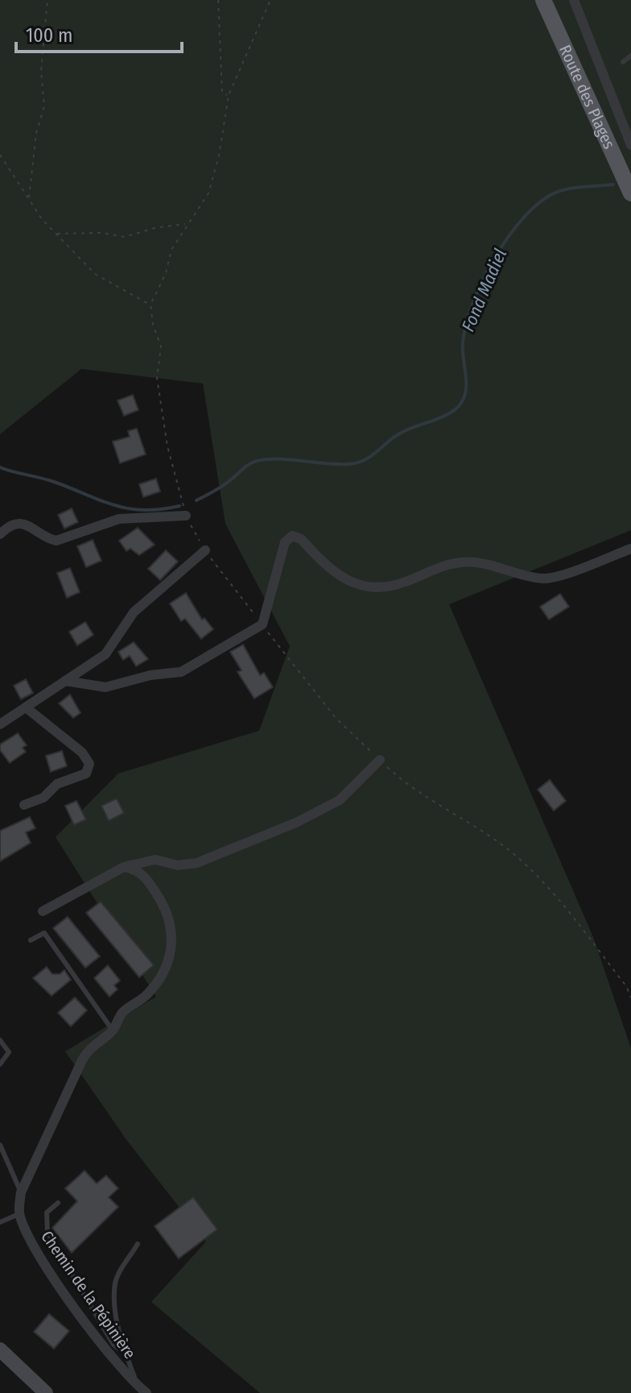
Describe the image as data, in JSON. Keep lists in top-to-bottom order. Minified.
{"streets":{"main road":["Route des Plages"],"street":["Chemin de la Pépinière"]},"water":["Fond Madiel"],"scale_bar":"100 m"}
